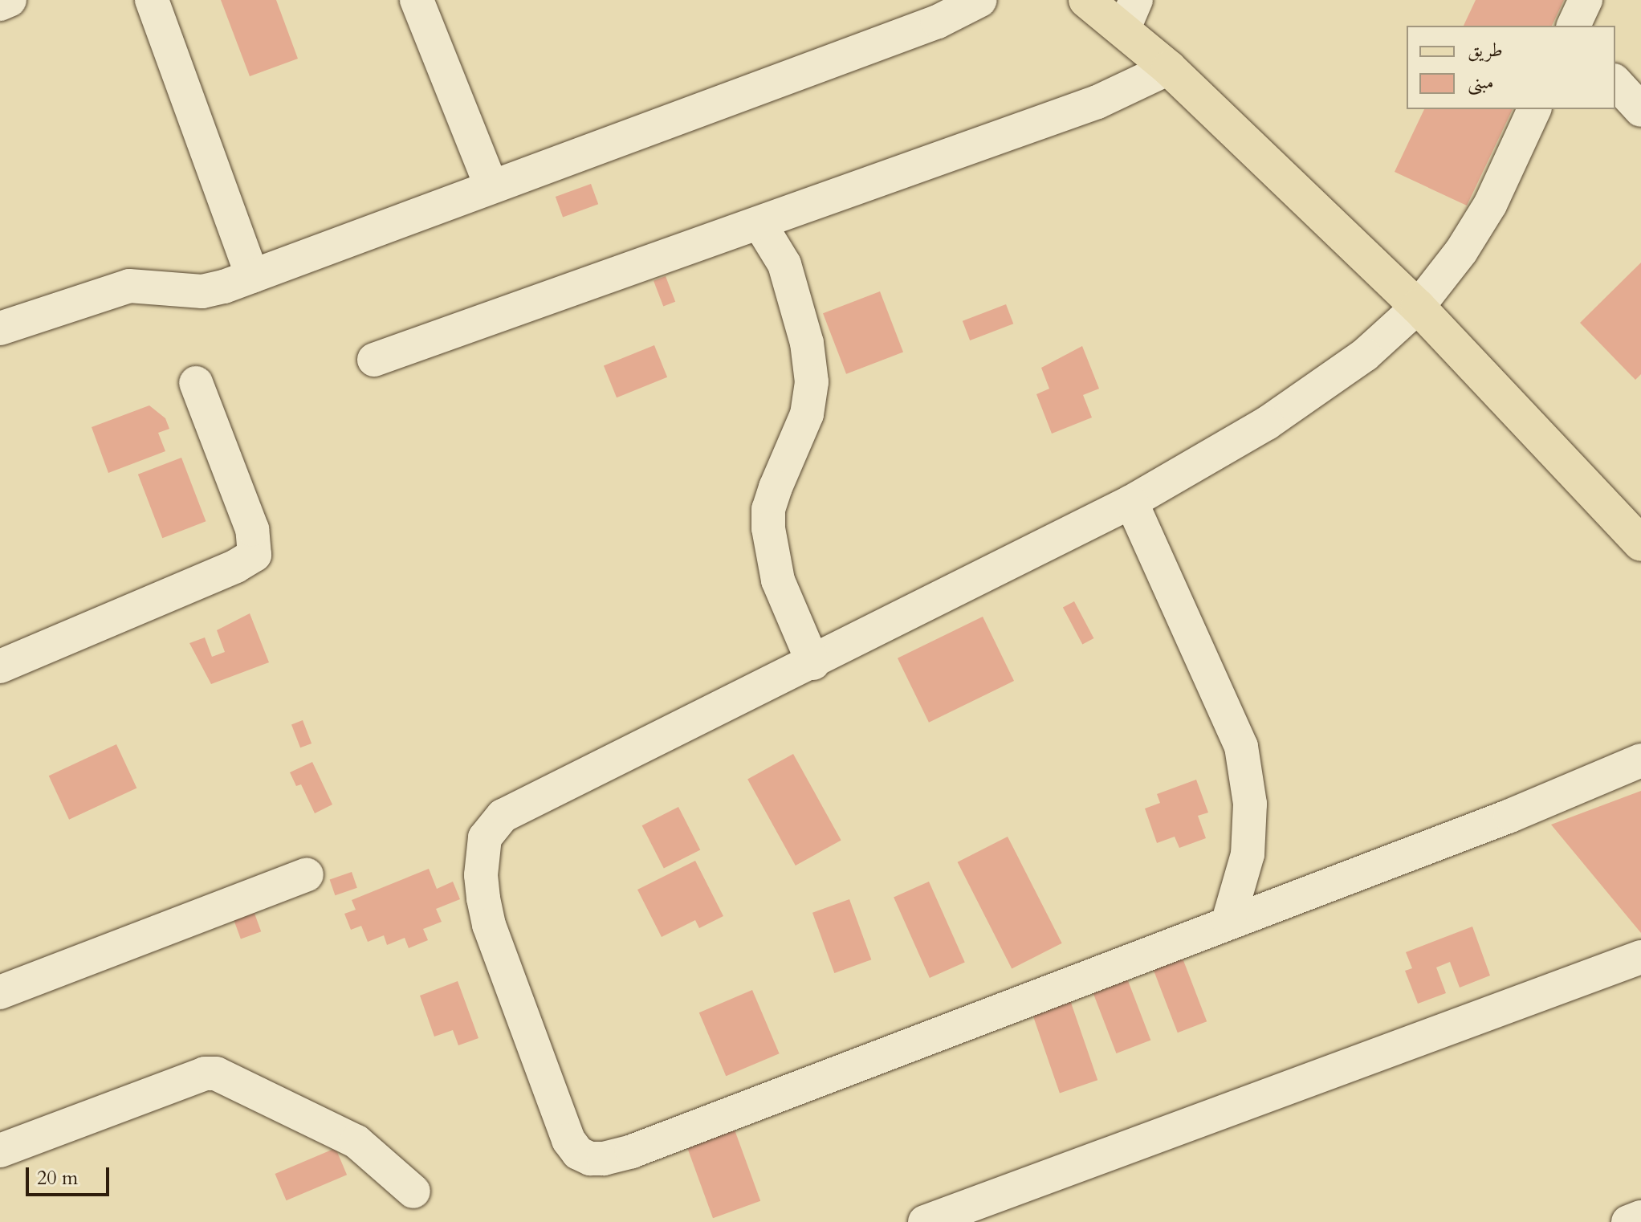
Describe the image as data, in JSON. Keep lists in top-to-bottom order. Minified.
{"legend":["طريق","مبنى"],"scale_bar":"20 m"}
